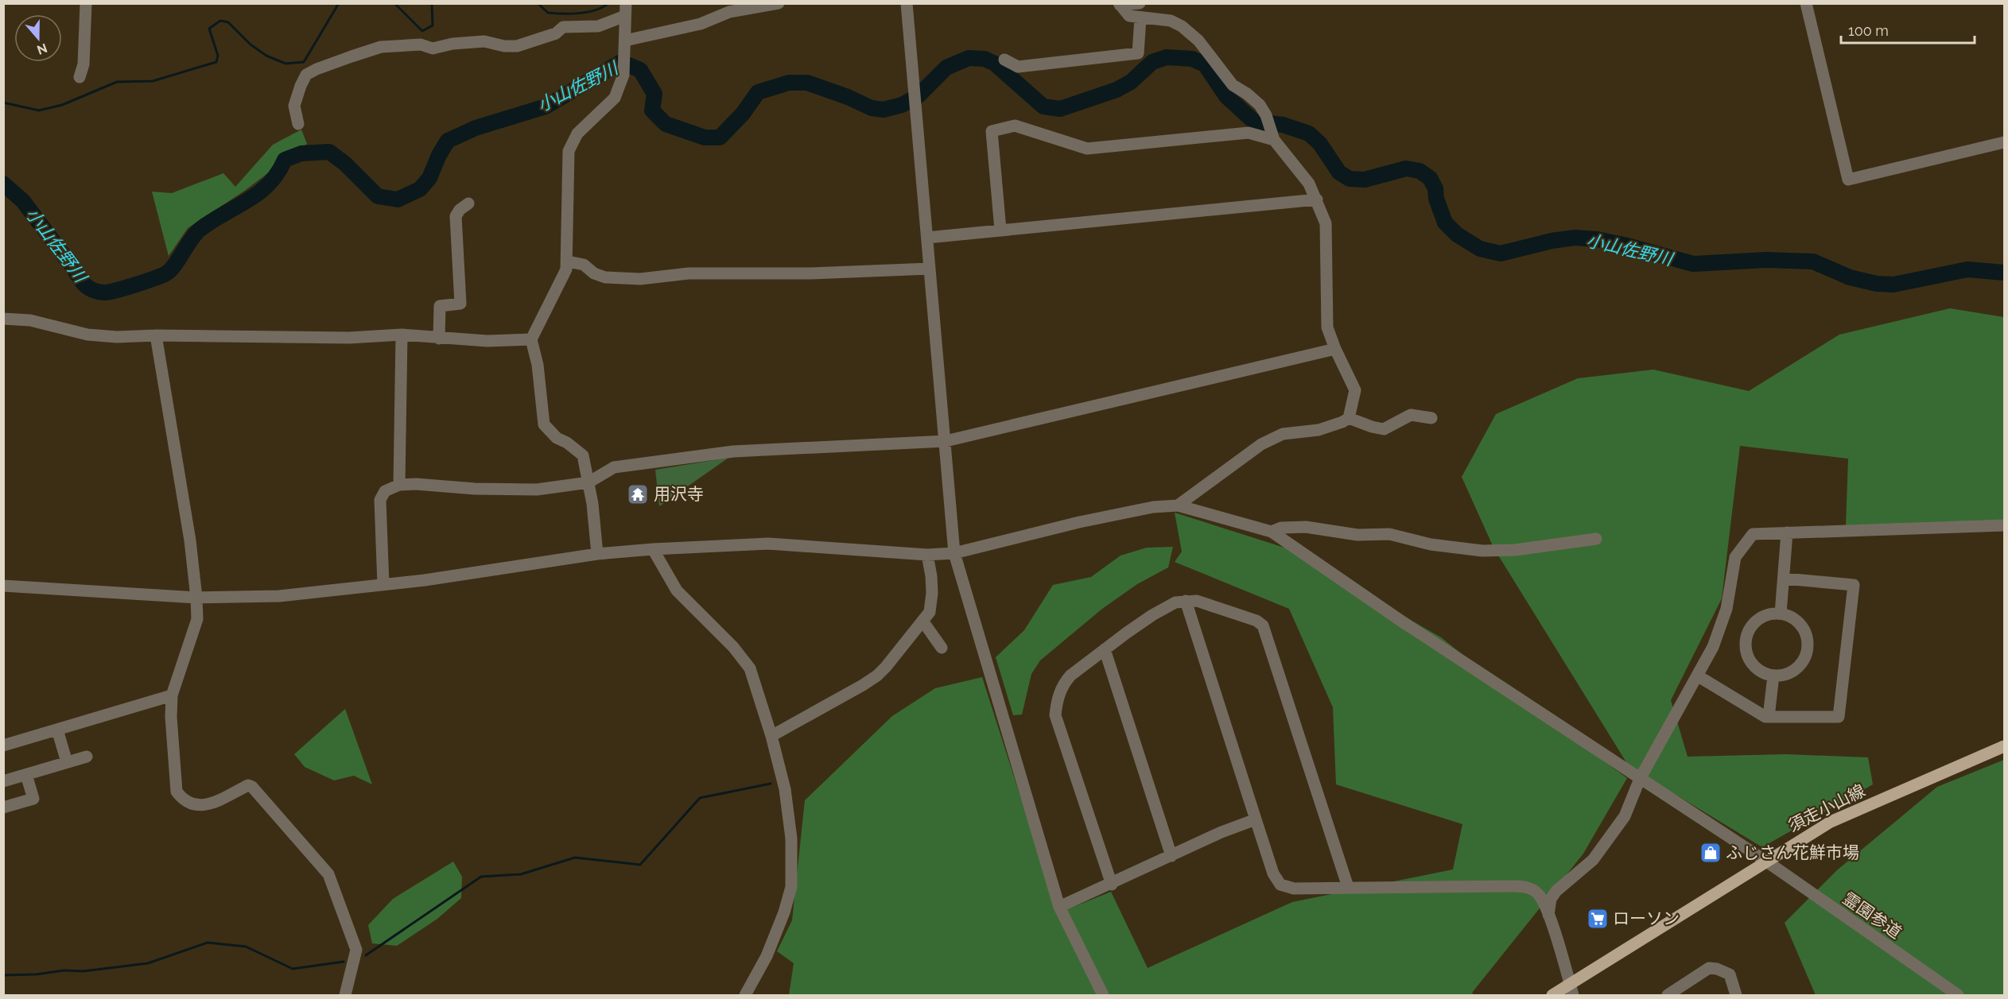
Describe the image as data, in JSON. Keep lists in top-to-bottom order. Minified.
{"streets":{"main road":["須走小山線"],"street":["霊園参道"]},"crossings":[["須走小山線","霊園参道"]],"water":["小山佐野川"],"places":{"temple":["用沢寺"],"shop":["ふじさん花鮮市場"],"supermarket":["ローソン"]},"scale_bar":"100 m","north":"bottom"}
